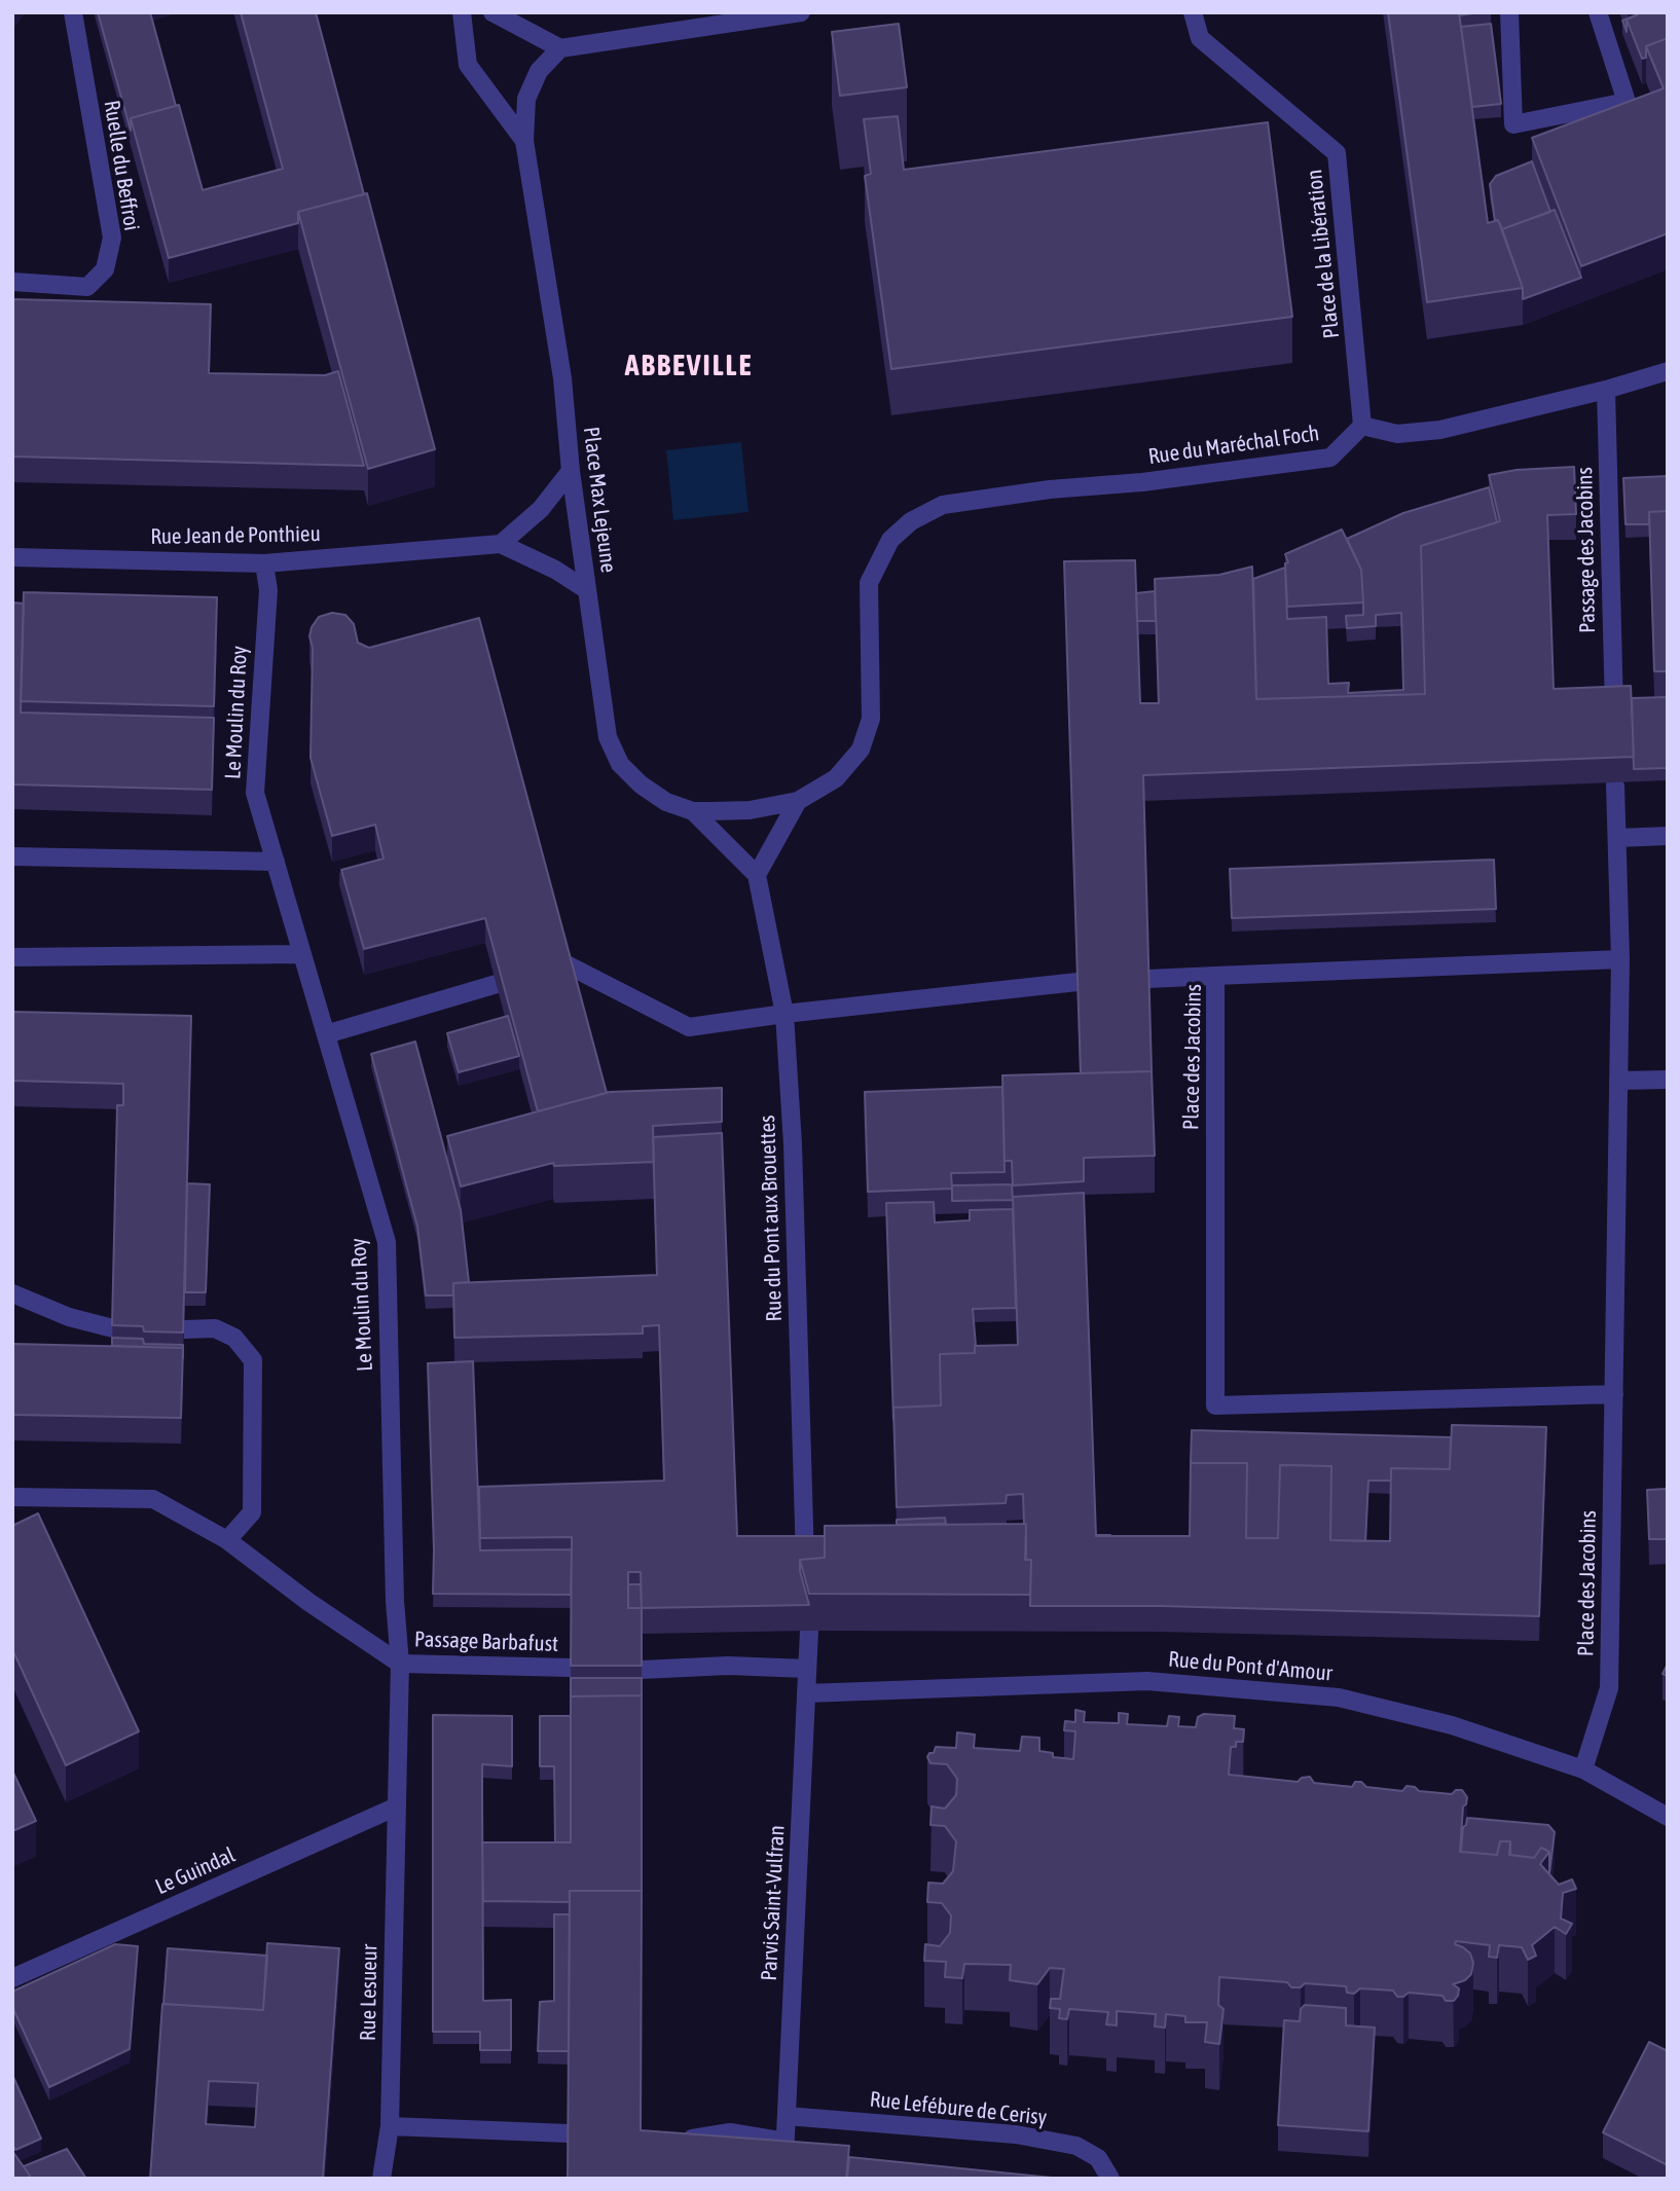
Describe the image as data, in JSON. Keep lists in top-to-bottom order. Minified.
{"streets":{"street":["Ruelle du Beffroi","Place de la Libération","Rue du Maréchal Foch","Place Max Lejeune","Rue Jean de Ponthieu","Passage des Jacobins","Le Moulin du Roy","Place des Jacobins","Rue du Pont aux Brouettes","Passage Barbafust","Rue du Pont d'Amour","Le Guindal","Parvis Saint-Vulfran","Rue Lesueur","Rue Lefébure de Cerisy"]},"crossings":[["Place de la Libération","Rue du Maréchal Foch"],["Rue du Maréchal Foch","Place Max Lejeune"],["Place Max Lejeune","Rue Jean de Ponthieu"],["Rue Jean de Ponthieu","Le Moulin du Roy"],["Le Moulin du Roy","Passage Barbafust"],["Le Moulin du Roy","Le Guindal"],["Le Moulin du Roy","Rue Lesueur"],["Place des Jacobins","Rue du Pont d'Amour"],["Rue du Pont d'Amour","Parvis Saint-Vulfran"],["Le Guindal","Rue Lesueur"],["Parvis Saint-Vulfran","Rue Lefébure de Cerisy"]],"districts":["ABBEVILLE"]}
